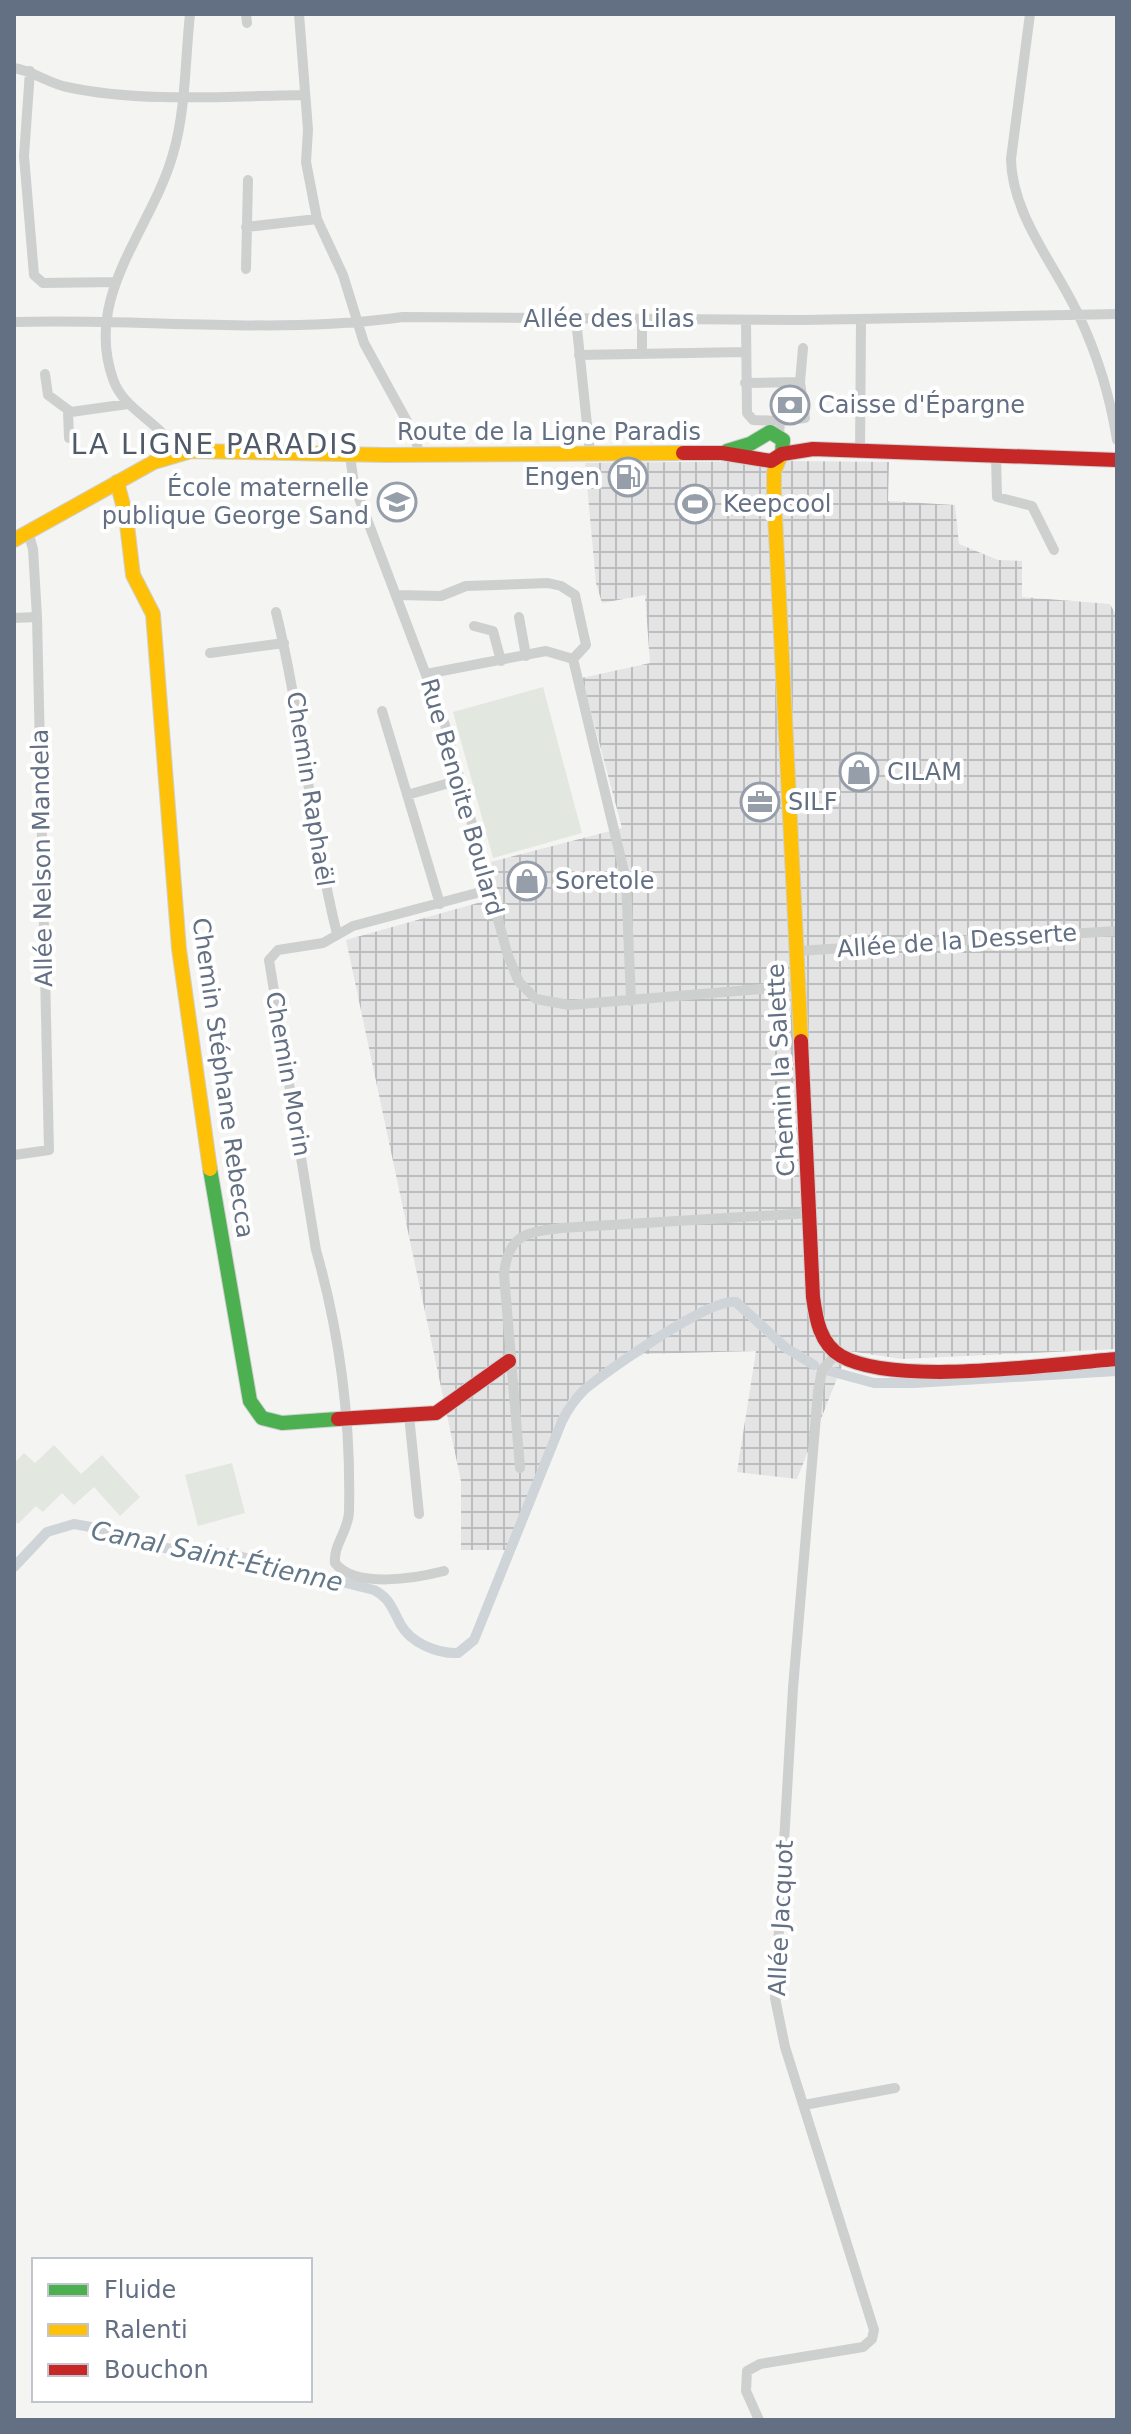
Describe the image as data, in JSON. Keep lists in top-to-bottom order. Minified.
{"streets":{"street":["Allée des Lilas","Route de la Ligne Paradis","Chemin Raphaël","Rue Benoite Boulard","Allée Nelson Mandela","Allée de la Desserte","Chemin la Salette","Chemin Morin","Chemin Stéphane Rebecca","Allée Jacquot"]},"crossings":[["Route de la Ligne Paradis","Rue Benoite Boulard"],["Route de la Ligne Paradis","Allée Nelson Mandela"],["Route de la Ligne Paradis","Chemin la Salette"],["Route de la Ligne Paradis","Chemin Stéphane Rebecca"],["Chemin Raphaël","Chemin Morin"],["Rue Benoite Boulard","Chemin Morin"],["Allée de la Desserte","Chemin la Salette"],["Chemin la Salette","Allée Jacquot"],["Chemin Morin","Chemin Stéphane Rebecca"]],"districts":["LA LIGNE PARADIS"],"water":["Canal Saint-Étienne"],"places":{"bank":["Caisse d'Épargne"],"fuel station":["Engen"],"school or university":["École maternelle publique George Sand"],"sports":["Keepcool"],"shop":["CILAM","Soretole"],"office":["SILF"]},"legend":["Fluide","Ralenti","Bouchon"]}
